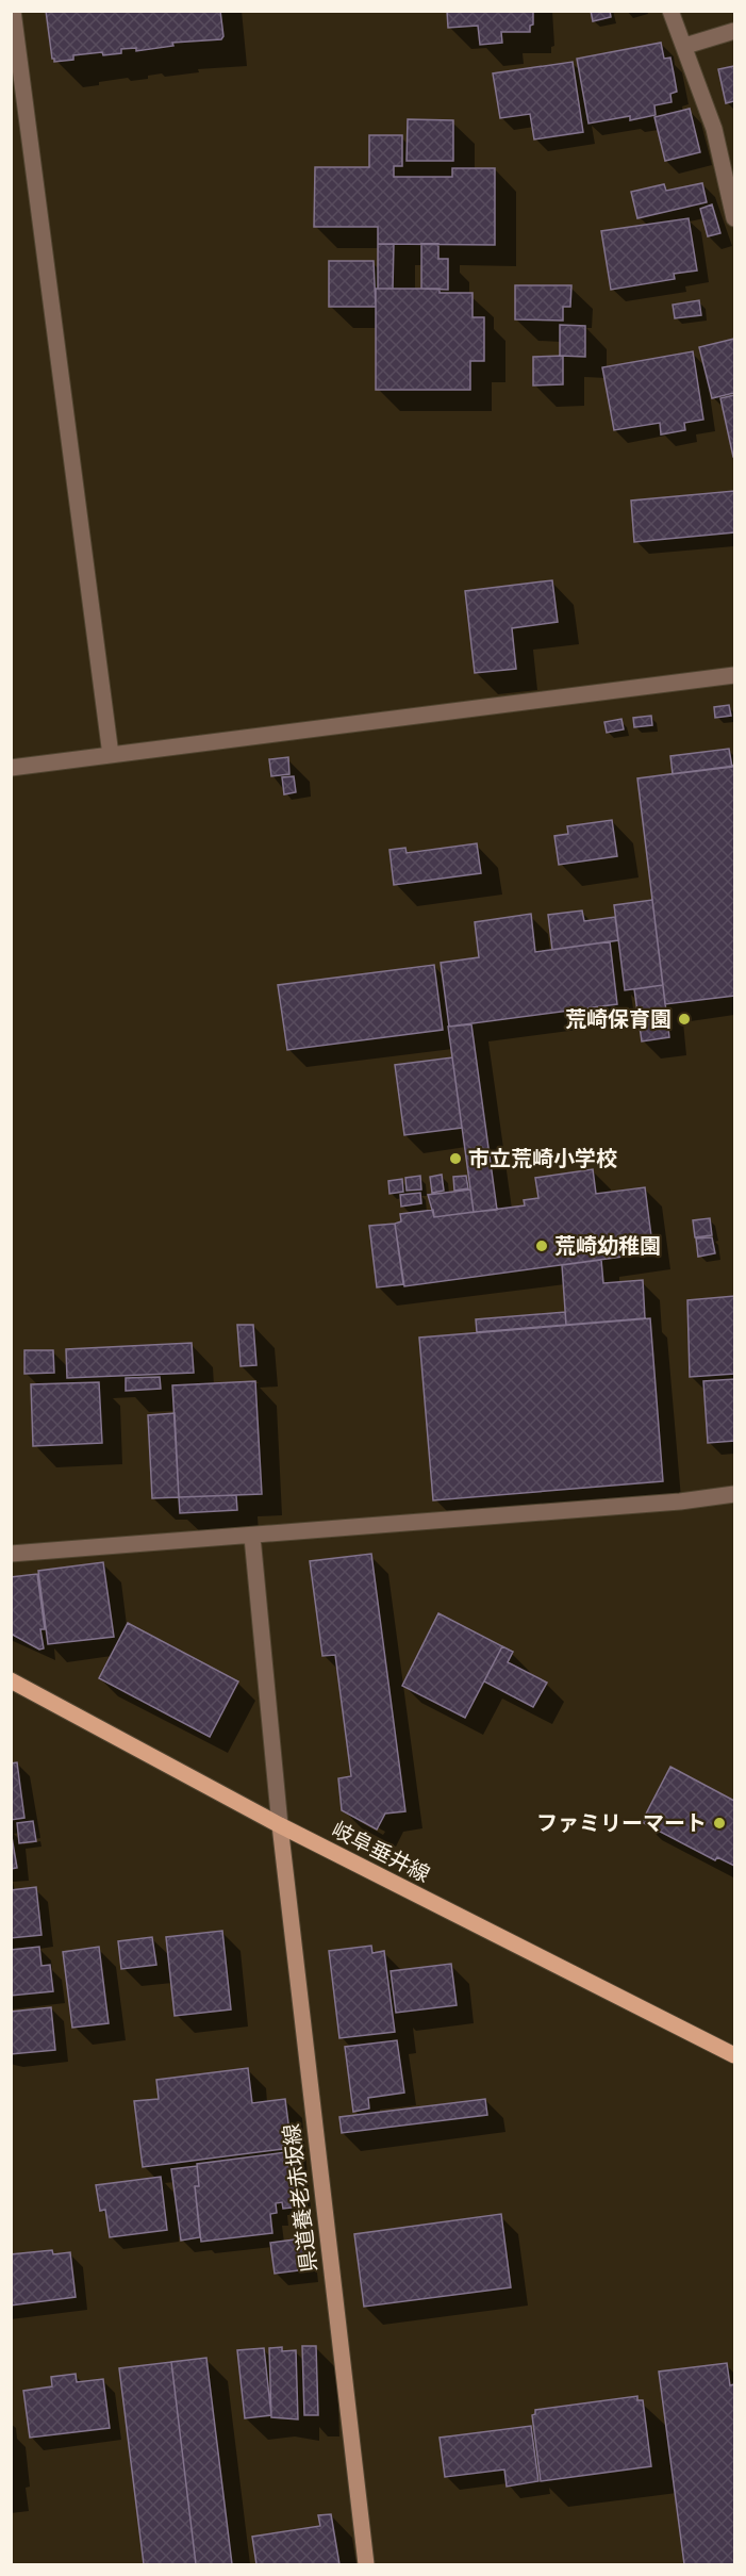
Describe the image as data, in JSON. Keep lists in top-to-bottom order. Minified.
{"streets":{"main road":["岐阜垂井線","県道養老赤坂線"]},"crossings":[["岐阜垂井線","県道養老赤坂線"]],"places":["荒崎保育園","市立荒崎小学校","荒崎幼稚園","ファミリーマート"]}
